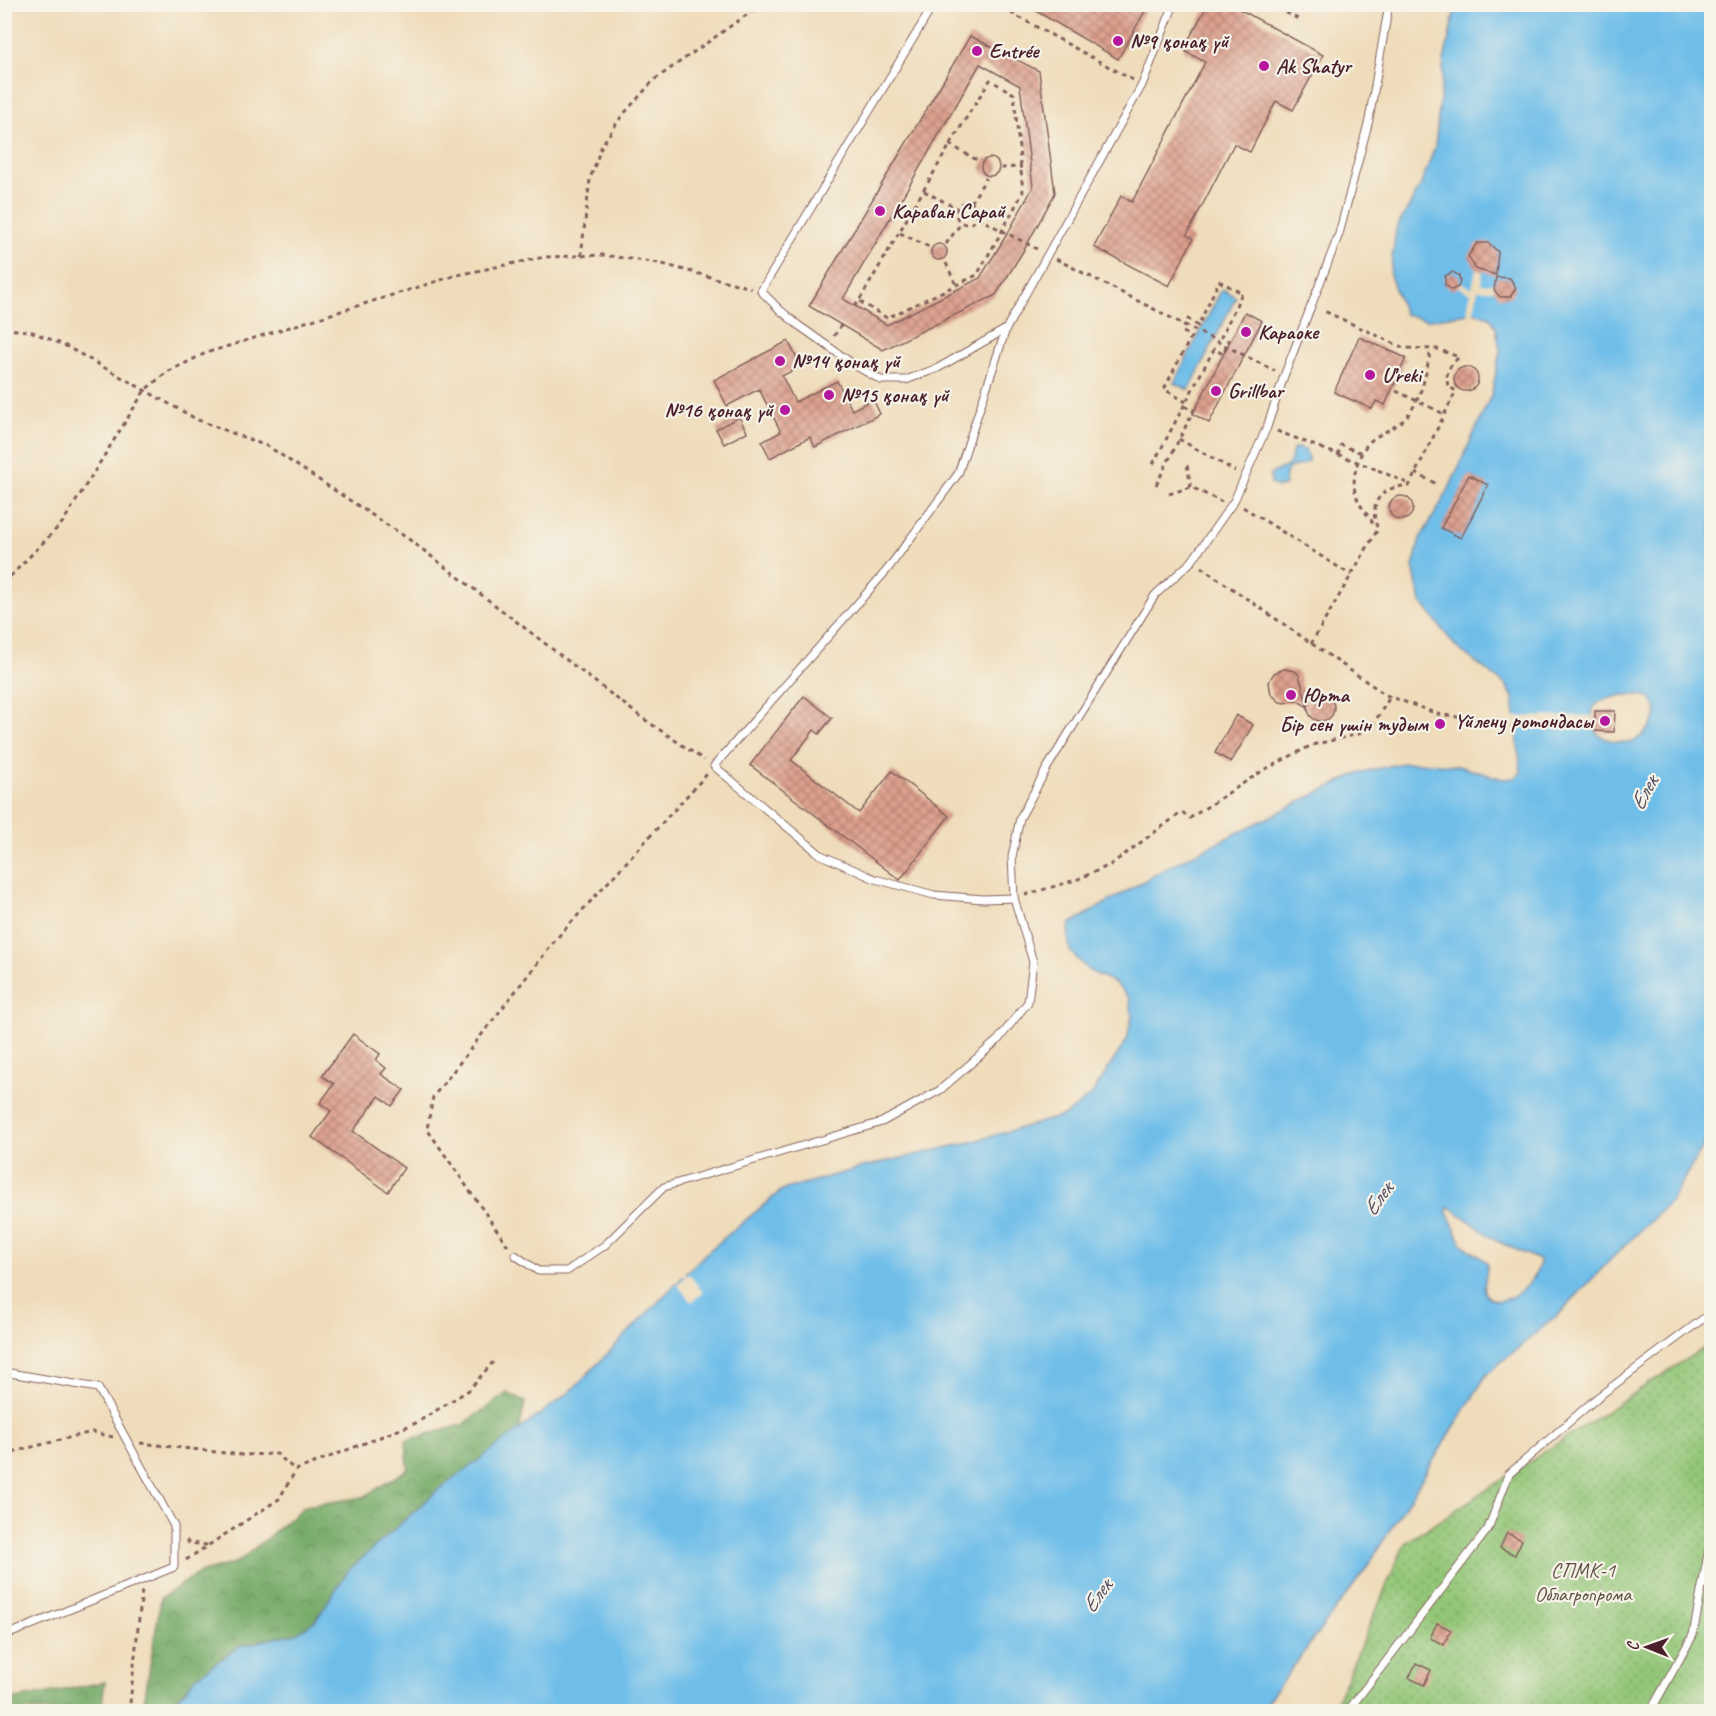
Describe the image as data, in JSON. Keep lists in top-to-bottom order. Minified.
{"water":["Елек"],"parks":["СПМК-1 Облагропрома"],"places":["№9 қонақ үй","Entrée","Ak Shatyr","Караван Сарай","Караоке","№14 қонақ үй","U’reki","Grillbar","№15 қонақ үй","№16 қонақ үй","Юрта","Үйлену ротондaсы","Бір сен үшін тудым"],"north":"left"}
